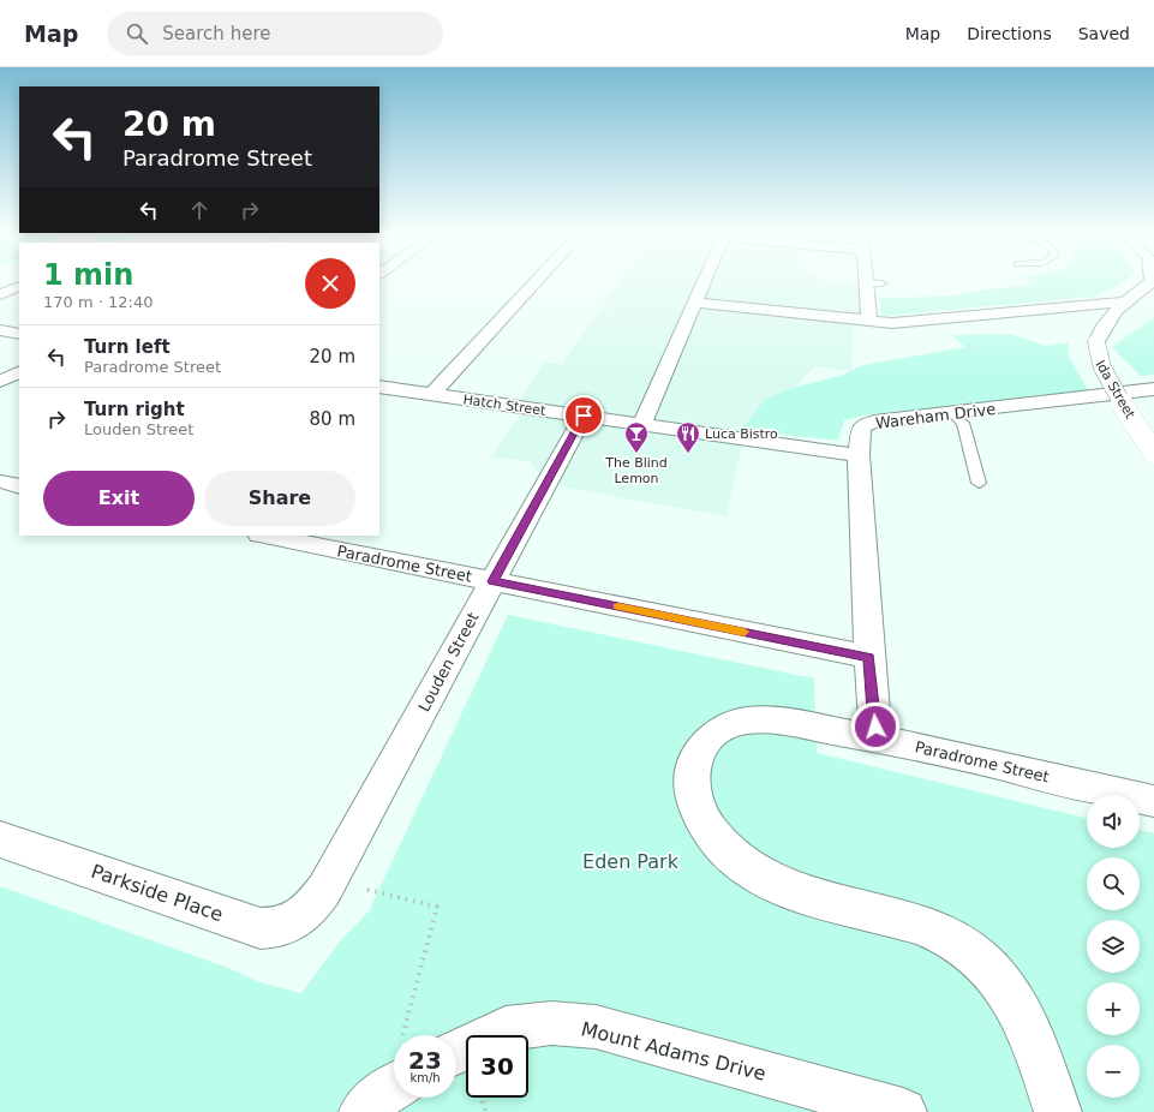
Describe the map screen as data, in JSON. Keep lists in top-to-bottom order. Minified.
{"streets":{"street":["Ida Street","Hatch Street","Wareham Drive","Paradrome Street","Louden Street","Parkside Place","Mount Adams Drive"]},"crossings":[["Hatch Street","Wareham Drive"],["Hatch Street","Louden Street"],["Wareham Drive","Paradrome Street"],["Paradrome Street","Louden Street"],["Louden Street","Parkside Place"]],"parks":["Eden Park"],"places":{"bar":["The Blind Lemon"],"restaurant":["Luca Bistro"]},"page":{"header":"Map","search":"Search here","nav":["Map","Directions","Saved"],"turn":["20 m","Paradrome Street"],"heading":["1 min","170 m · 12:40"],"list":[{"name":"Turn left","note":"Paradrome Street","value":"20 m"},{"name":"Turn right","note":"Louden Street","value":"80 m"}],"buttons":["Exit","Share"],"map_buttons":["+","−"],"speed":"23 km/h","limit":"30"}}
